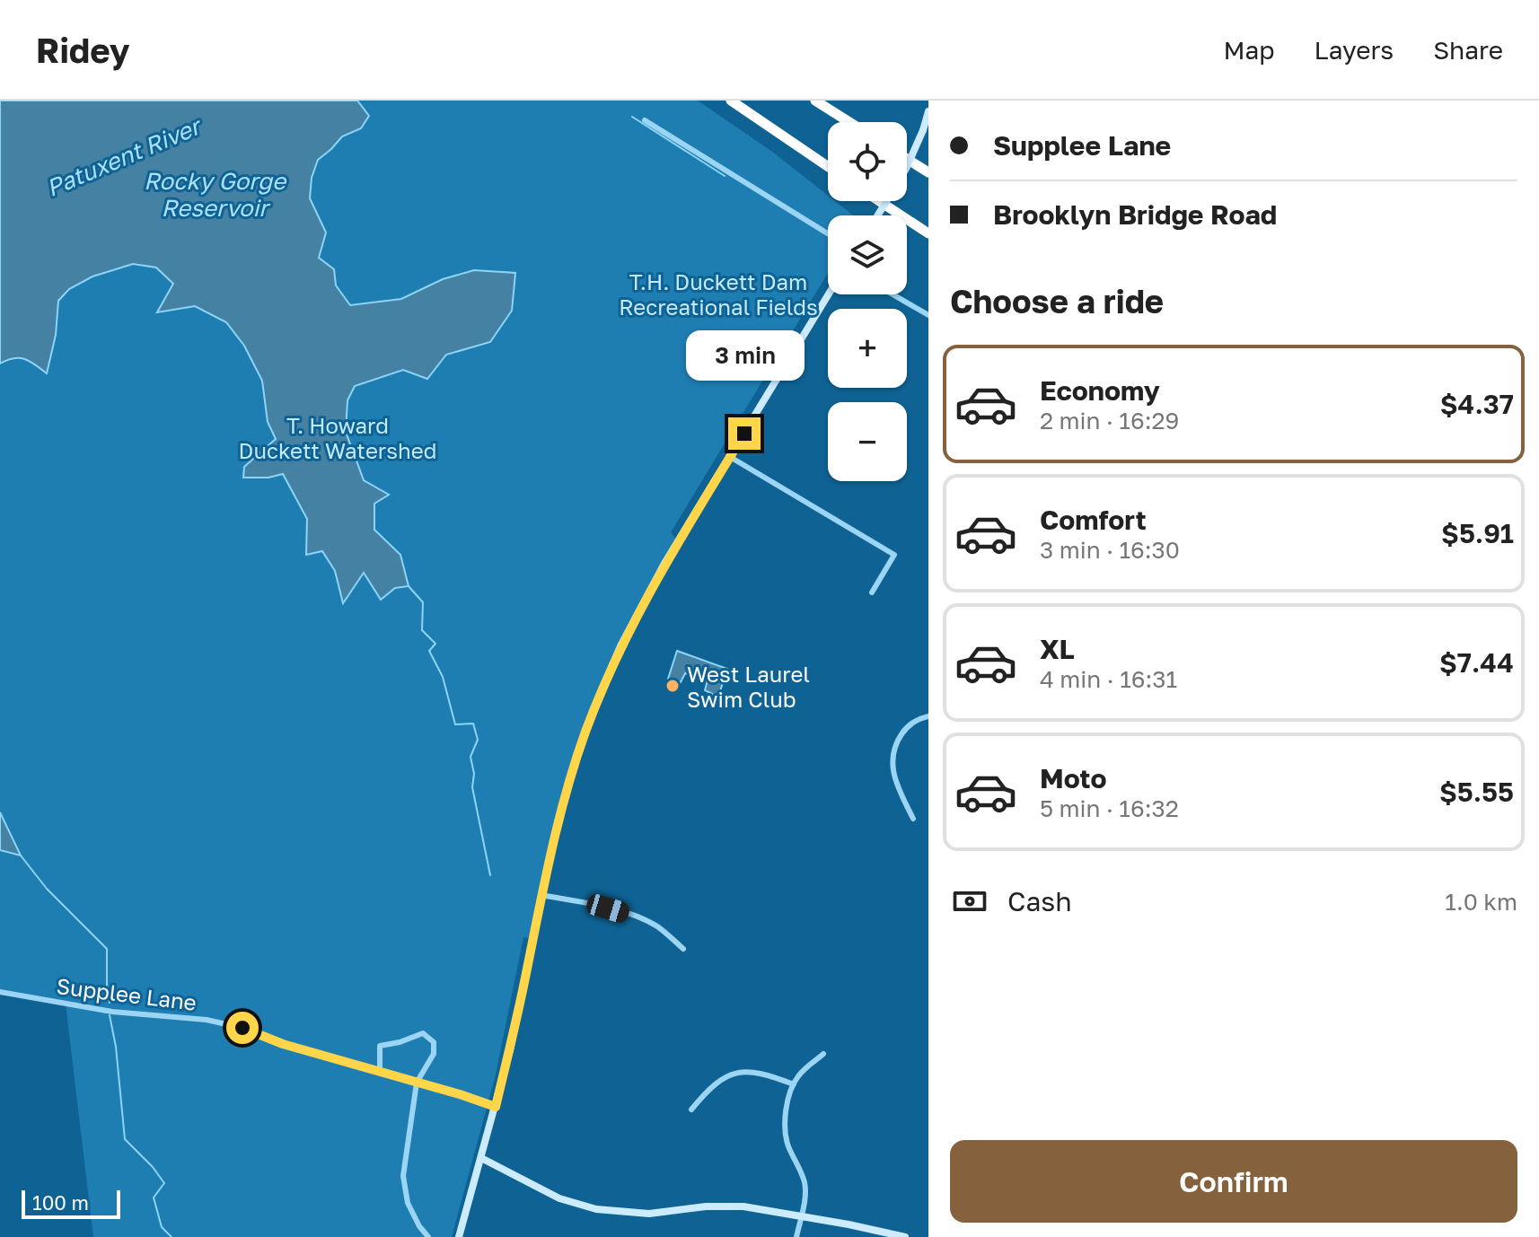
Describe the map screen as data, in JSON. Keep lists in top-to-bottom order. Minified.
{"streets":{"street":["Supplee Lane"]},"water":["Patuxent River","Rocky Gorge Reservoir"],"parks":["T.H. Duckett Dam Recreational Fields","T. Howard Duckett Watershed"],"places":["West Laurel Swim Club"],"scale_bar":"100 m","page":{"header":"Ridey","nav":["Map","Layers","Share"],"banner":["Supplee Lane","Brooklyn Bridge Road"],"map_buttons":["+","−"],"heading":"Choose a ride","bubble":"3 min","list":[{"name":"Economy","note":"2 min · 16:29","value":"$4.37"},{"name":"Comfort","note":"3 min · 16:30","value":"$5.91"},{"name":"XL","note":"4 min · 16:31","value":"$7.44"},{"name":"Moto","note":"5 min · 16:32","value":"$5.55"}],"pay":["Cash","1.0 km"],"buttons":"Confirm","scale":"100 m"}}
